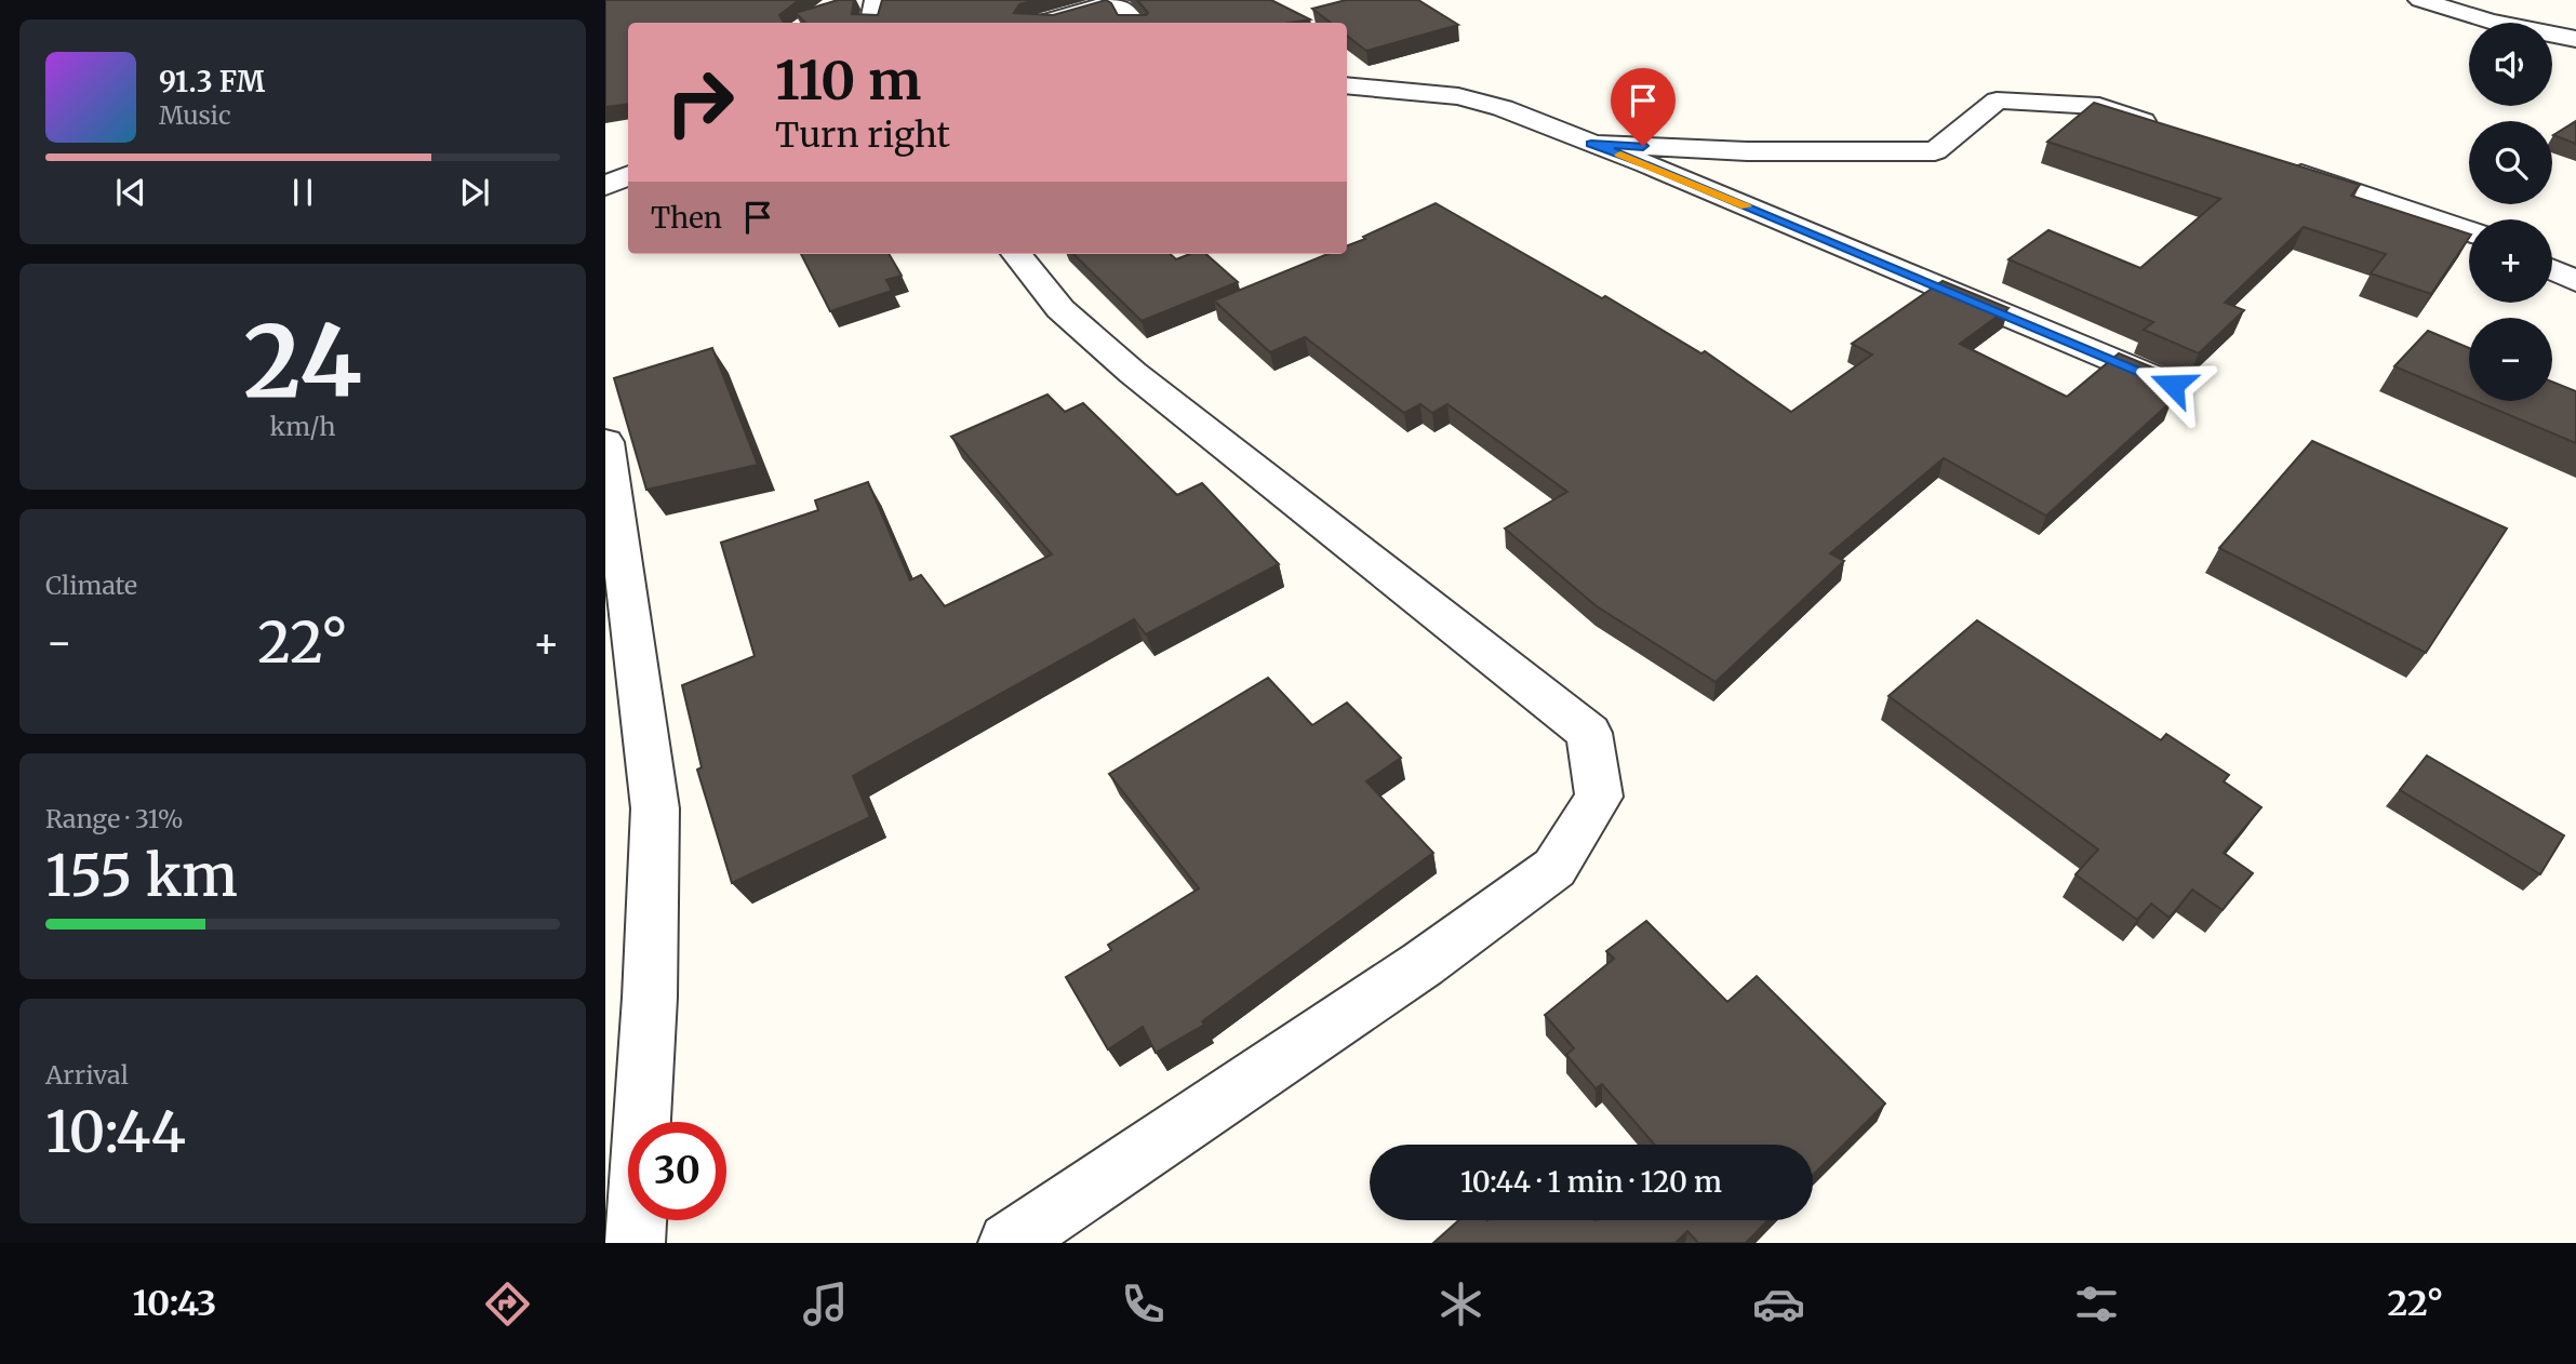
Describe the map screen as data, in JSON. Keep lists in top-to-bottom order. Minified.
{"page":{"map_buttons":["+","−"],"turn":["110 m","Turn right"],"song":["91.3 FM","Music"],"then":"Then","tile":[["24","km/h"],"Climate",["Range · 31%","155 km"],["Arrival","10:44"]],"heat":["−","22°","+"],"limit":"30","trip":"10:44 · 1 min · 120 m","tabs":["10:43","22°"]}}
